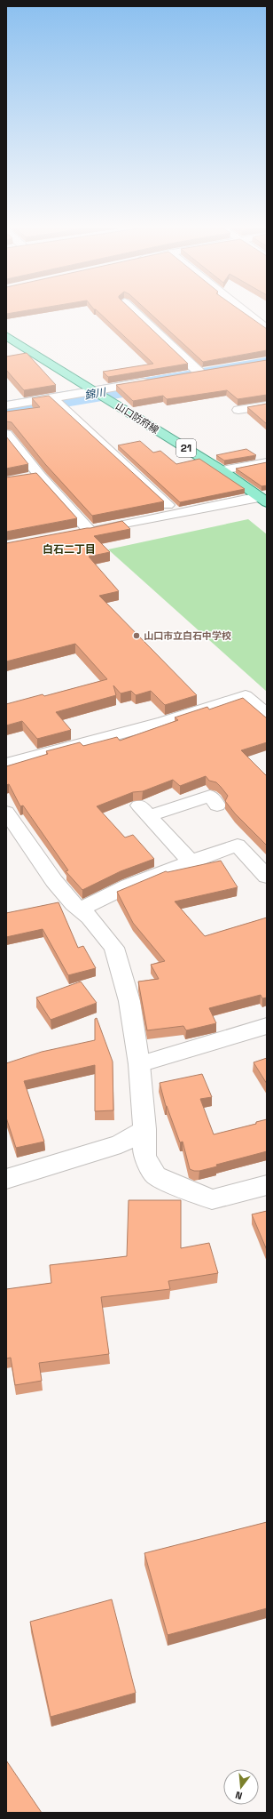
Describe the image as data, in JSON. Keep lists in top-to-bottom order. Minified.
{"streets":{"main road":["山口防府線","21"]},"districts":["白石二丁目"],"water":["錦川"],"places":["山口市立白石中学校"],"north":"bottom"}
